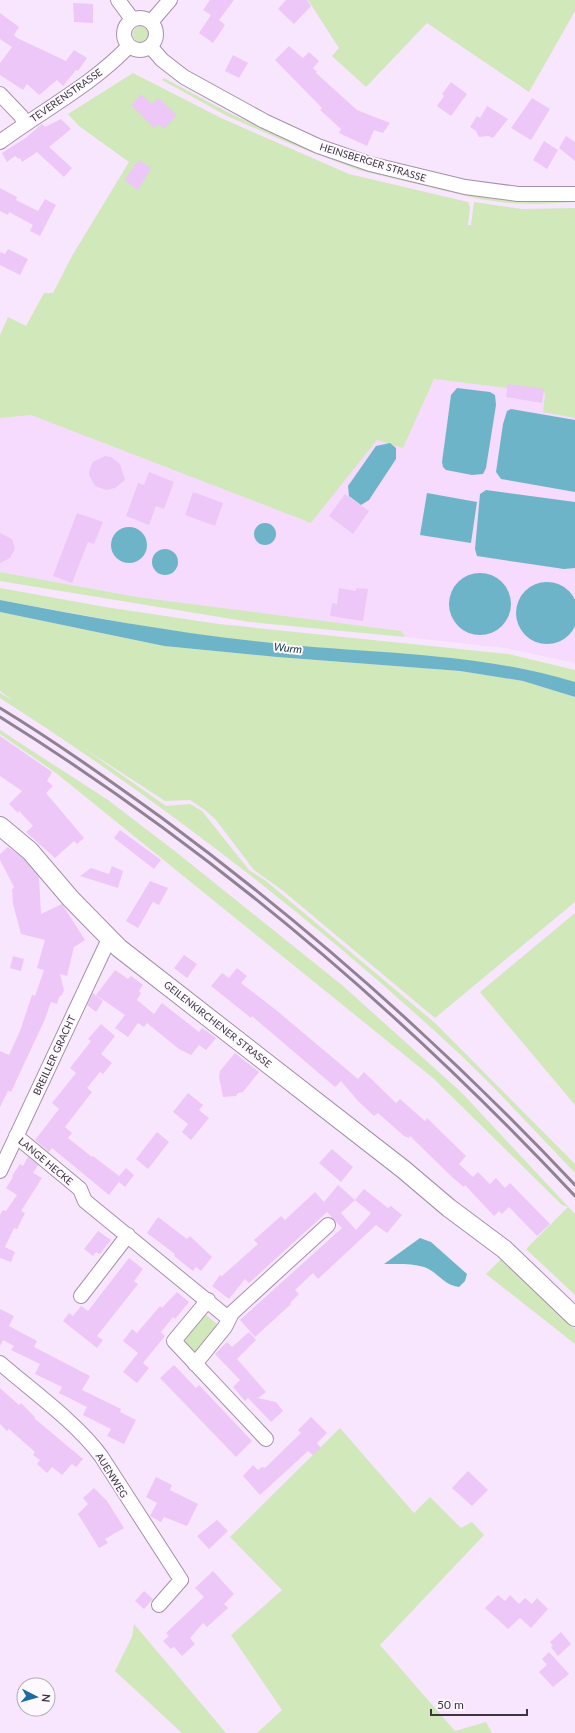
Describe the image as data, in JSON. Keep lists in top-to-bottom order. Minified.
{"streets":{"main road":["GEILENKIRCHENER STRASSE"],"street":["TEVERENSTRASSE","HEINSBERGER STRASSE","BREILLER GRACHT","LANGE HECKE","AUENWEG"]},"crossings":[["TEVERENSTRASSE","HEINSBERGER STRASSE"],["GEILENKIRCHENER STRASSE","BREILLER GRACHT"],["BREILLER GRACHT","LANGE HECKE"]],"water":["Wurm"],"scale_bar":"50 m","north":"right"}
